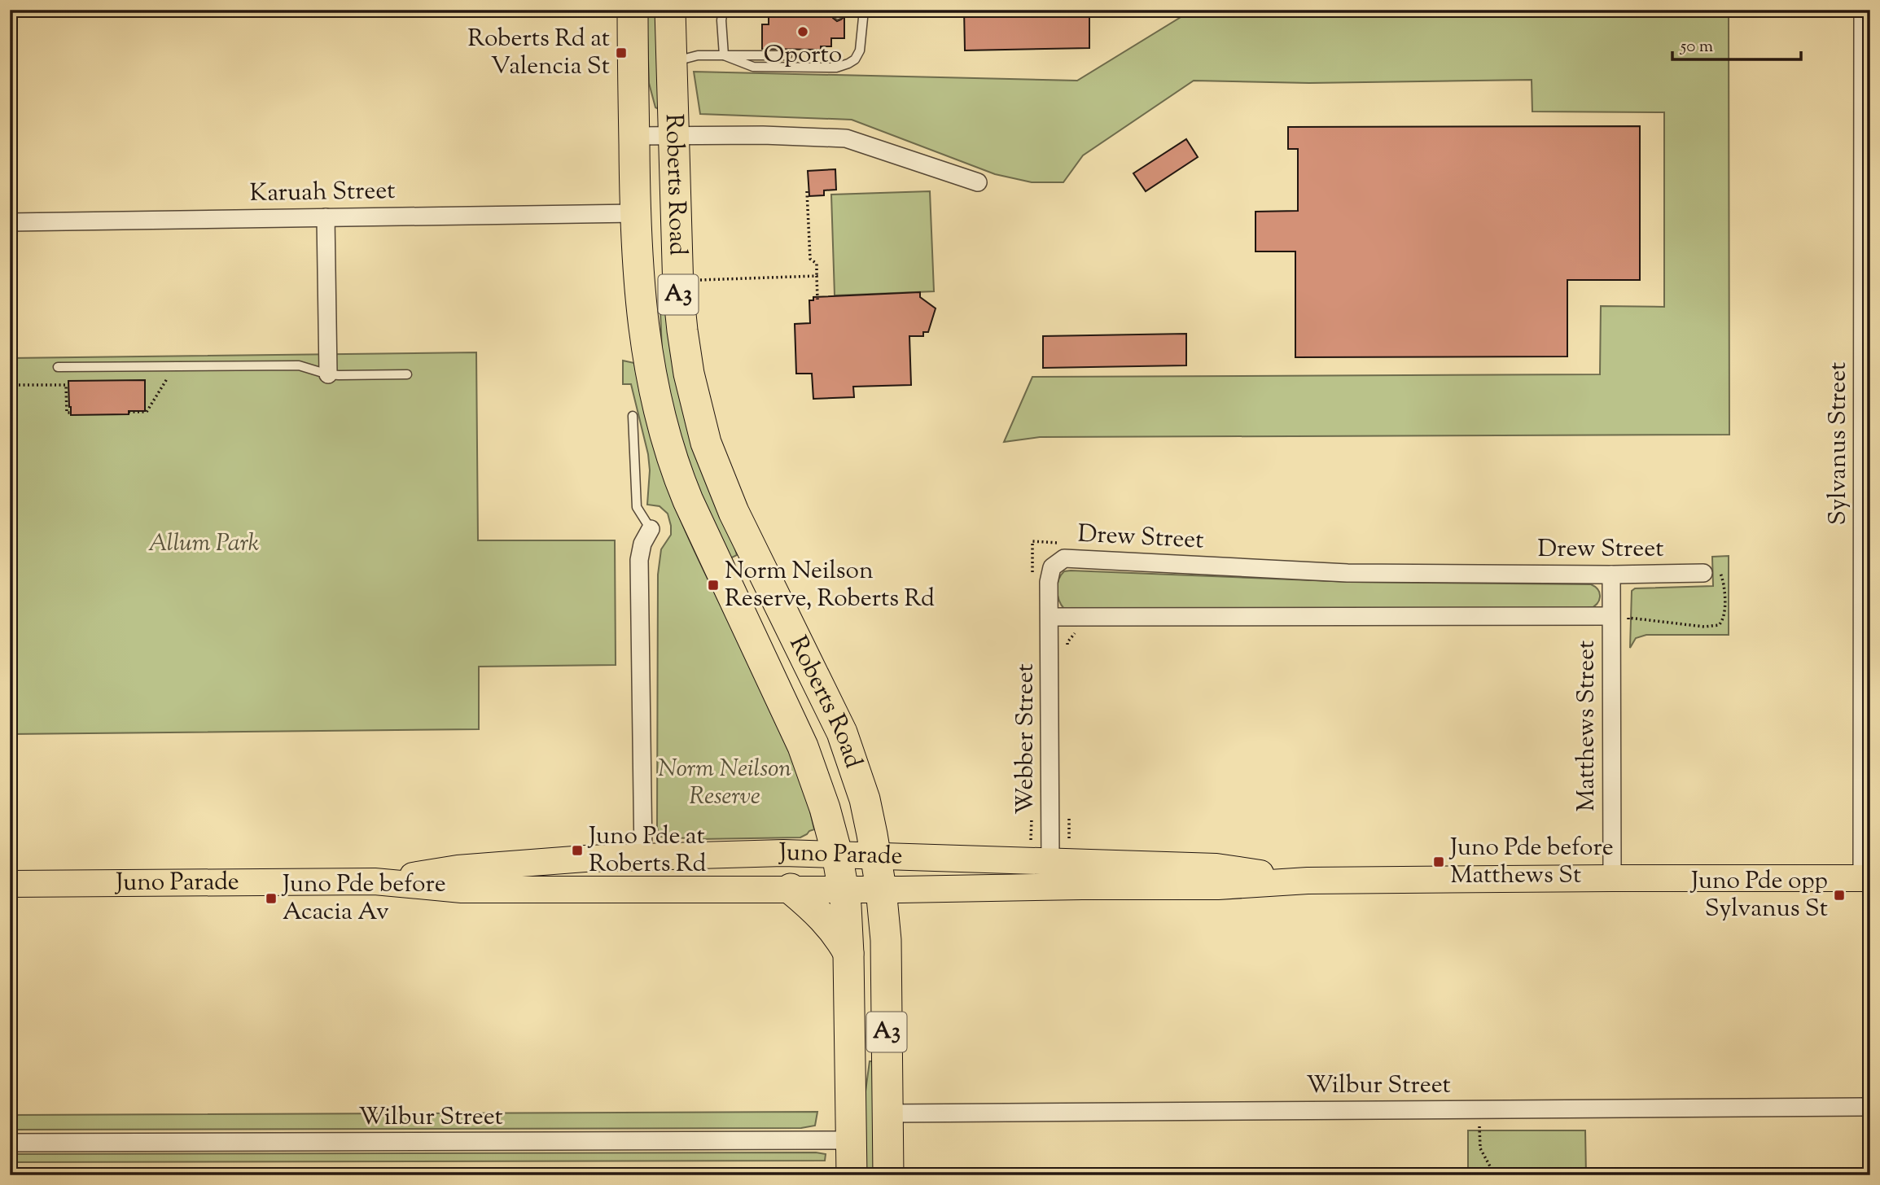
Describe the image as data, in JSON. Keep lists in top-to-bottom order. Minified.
{"streets":{"highway":["Roberts Road","A3"],"main road":["Juno Parade"],"street":["Karuah Street","Sylvanus Street","Drew Street","Matthews Street","Webber Street","Wilbur Street"]},"crossings":[["Roberts Road","Karuah Street"],["Roberts Road","Juno Parade"],["Roberts Road","Wilbur Street"],["Sylvanus Street","Juno Parade"],["Drew Street","Matthews Street"],["Drew Street","Webber Street"],["Matthews Street","Juno Parade"],["Webber Street","Juno Parade"]],"parks":["Allum Park","Norm Neilson Reserve"],"places":{"other":["Oporto"],"transit":["Roberts Rd at Valencia St","Norm Neilson Reserve, Roberts Rd","Juno Pde at Roberts Rd","Juno Pde before Matthews St","Juno Pde opp Sylvanus St","Juno Pde before Acacia Av"]},"scale_bar":"50 m"}
